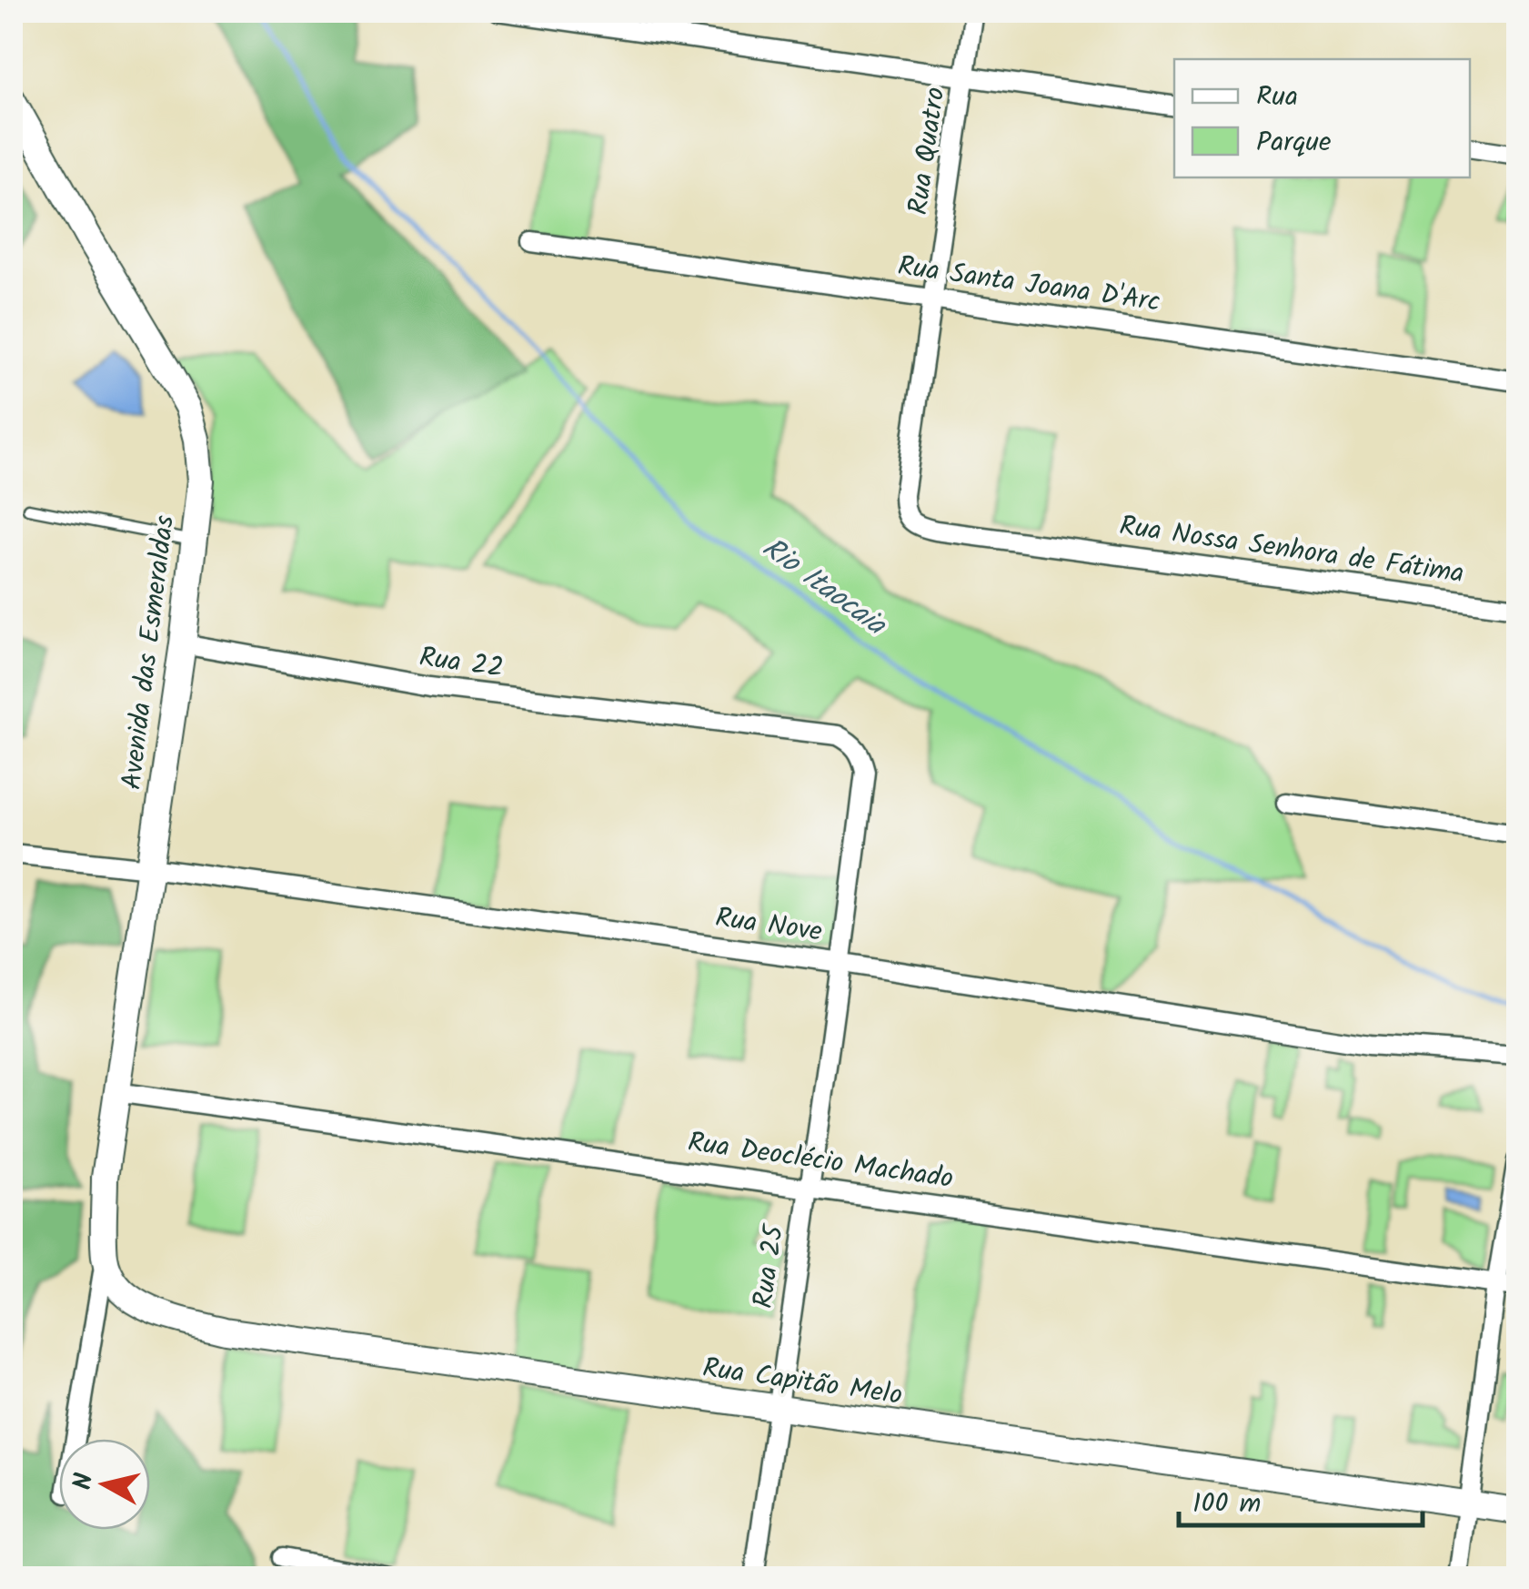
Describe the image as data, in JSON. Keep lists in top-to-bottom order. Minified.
{"streets":{"main road":["Avenida das Esmeraldas","Rua Capitão Melo"],"street":["Rua Quatro","Rua Santa Joana D'Arc","Rua Nossa Senhora de Fátima","Rua 22","Rua Nove","Rua Deoclécio Machado","Rua 25"]},"crossings":[["Rua Quatro","Rua Santa Joana D'Arc"],["Rua Quatro","Rua Nossa Senhora de Fátima"],["Avenida das Esmeraldas","Rua 22"],["Avenida das Esmeraldas","Rua Nove"],["Avenida das Esmeraldas","Rua Deoclécio Machado"],["Avenida das Esmeraldas","Rua Capitão Melo"],["Rua 22","Rua Nove"],["Rua 22","Rua 25"],["Rua Nove","Rua 25"],["Rua Deoclécio Machado","Rua 25"],["Rua 25","Rua Capitão Melo"]],"water":["Rio Itaocaia"],"legend":["Rua","Parque"],"scale_bar":"100 m","north":"left"}
